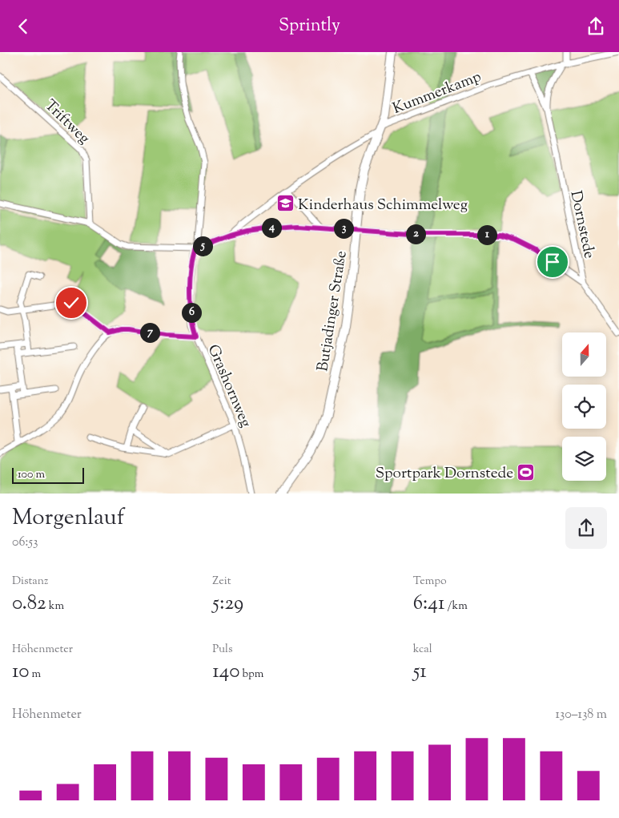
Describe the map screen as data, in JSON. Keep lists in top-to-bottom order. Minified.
{"streets":{"street":["Kummerkamp","Triftweg","Dornstede","Butjadinger Straße","Grashornweg"]},"crossings":[["Kummerkamp","Dornstede"],["Kummerkamp","Butjadinger Straße"]],"places":{"school or university":["Kinderhaus Schimmelweg"],"sports":["Sportpark Dornstede"]},"scale_bar":"100 m","north":"top","page":{"header":"Sprintly","pins":["4","3","2","1","5","6","7"],"scale":"100 m","heading":["Morgenlauf","06:53"],"stats":[["Distanz","0.82 km"],["Zeit","5:29"],["Tempo","6:41 /km"],["Höhenmeter","10 m"],["Puls","140 bpm"],["kcal","51"]],"chart":["Höhenmeter","130–138 m"]}}
